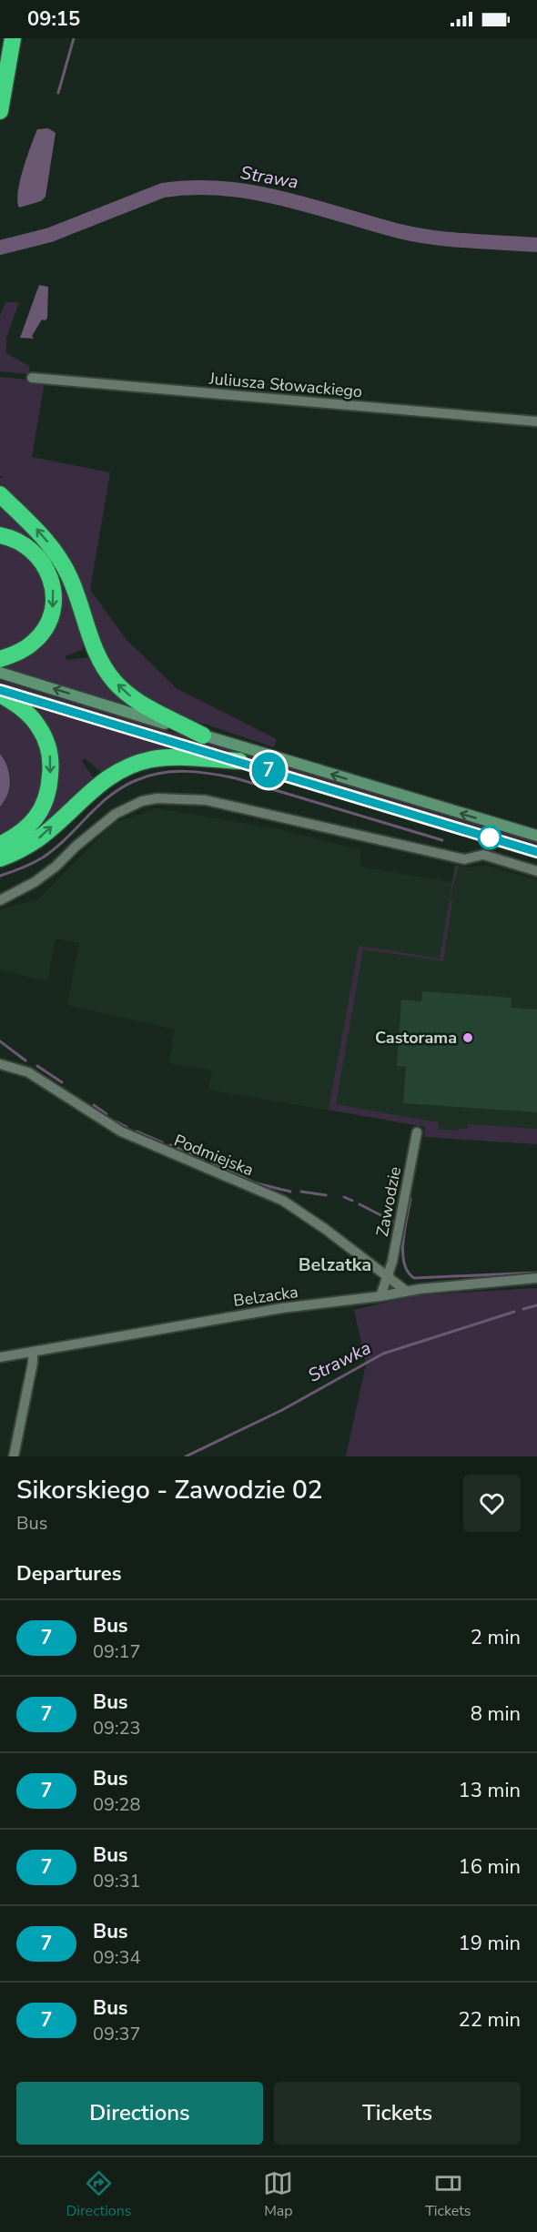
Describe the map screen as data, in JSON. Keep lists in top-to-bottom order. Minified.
{"streets":{"street":["Juliusza Słowackiego","Podmiejska","Zawodzie","Belzacka"]},"crossings":[["Podmiejska","Zawodzie"],["Podmiejska","Belzacka"],["Zawodzie","Belzacka"]],"districts":["Belzatka"],"water":["Strawa","Strawka"],"places":["Castorama"],"lines":["bus line 7"],"page":{"status":"09:15","on_map":"7","heading":[["Sikorskiego - Zawodzie 02","Bus"],"Departures"],"list":[{"mark":"7","name":"Bus","note":"09:17","value":"2 min"},{"mark":"7","name":"Bus","note":"09:23","value":"8 min"},{"mark":"7","name":"Bus","note":"09:28","value":"13 min"},{"mark":"7","name":"Bus","note":"09:31","value":"16 min"},{"mark":"7","name":"Bus","note":"09:34","value":"19 min"},{"mark":"7","name":"Bus","note":"09:37","value":"22 min"}],"buttons":["Directions","Tickets"],"tabs":["Directions","Map","Tickets"]}}
